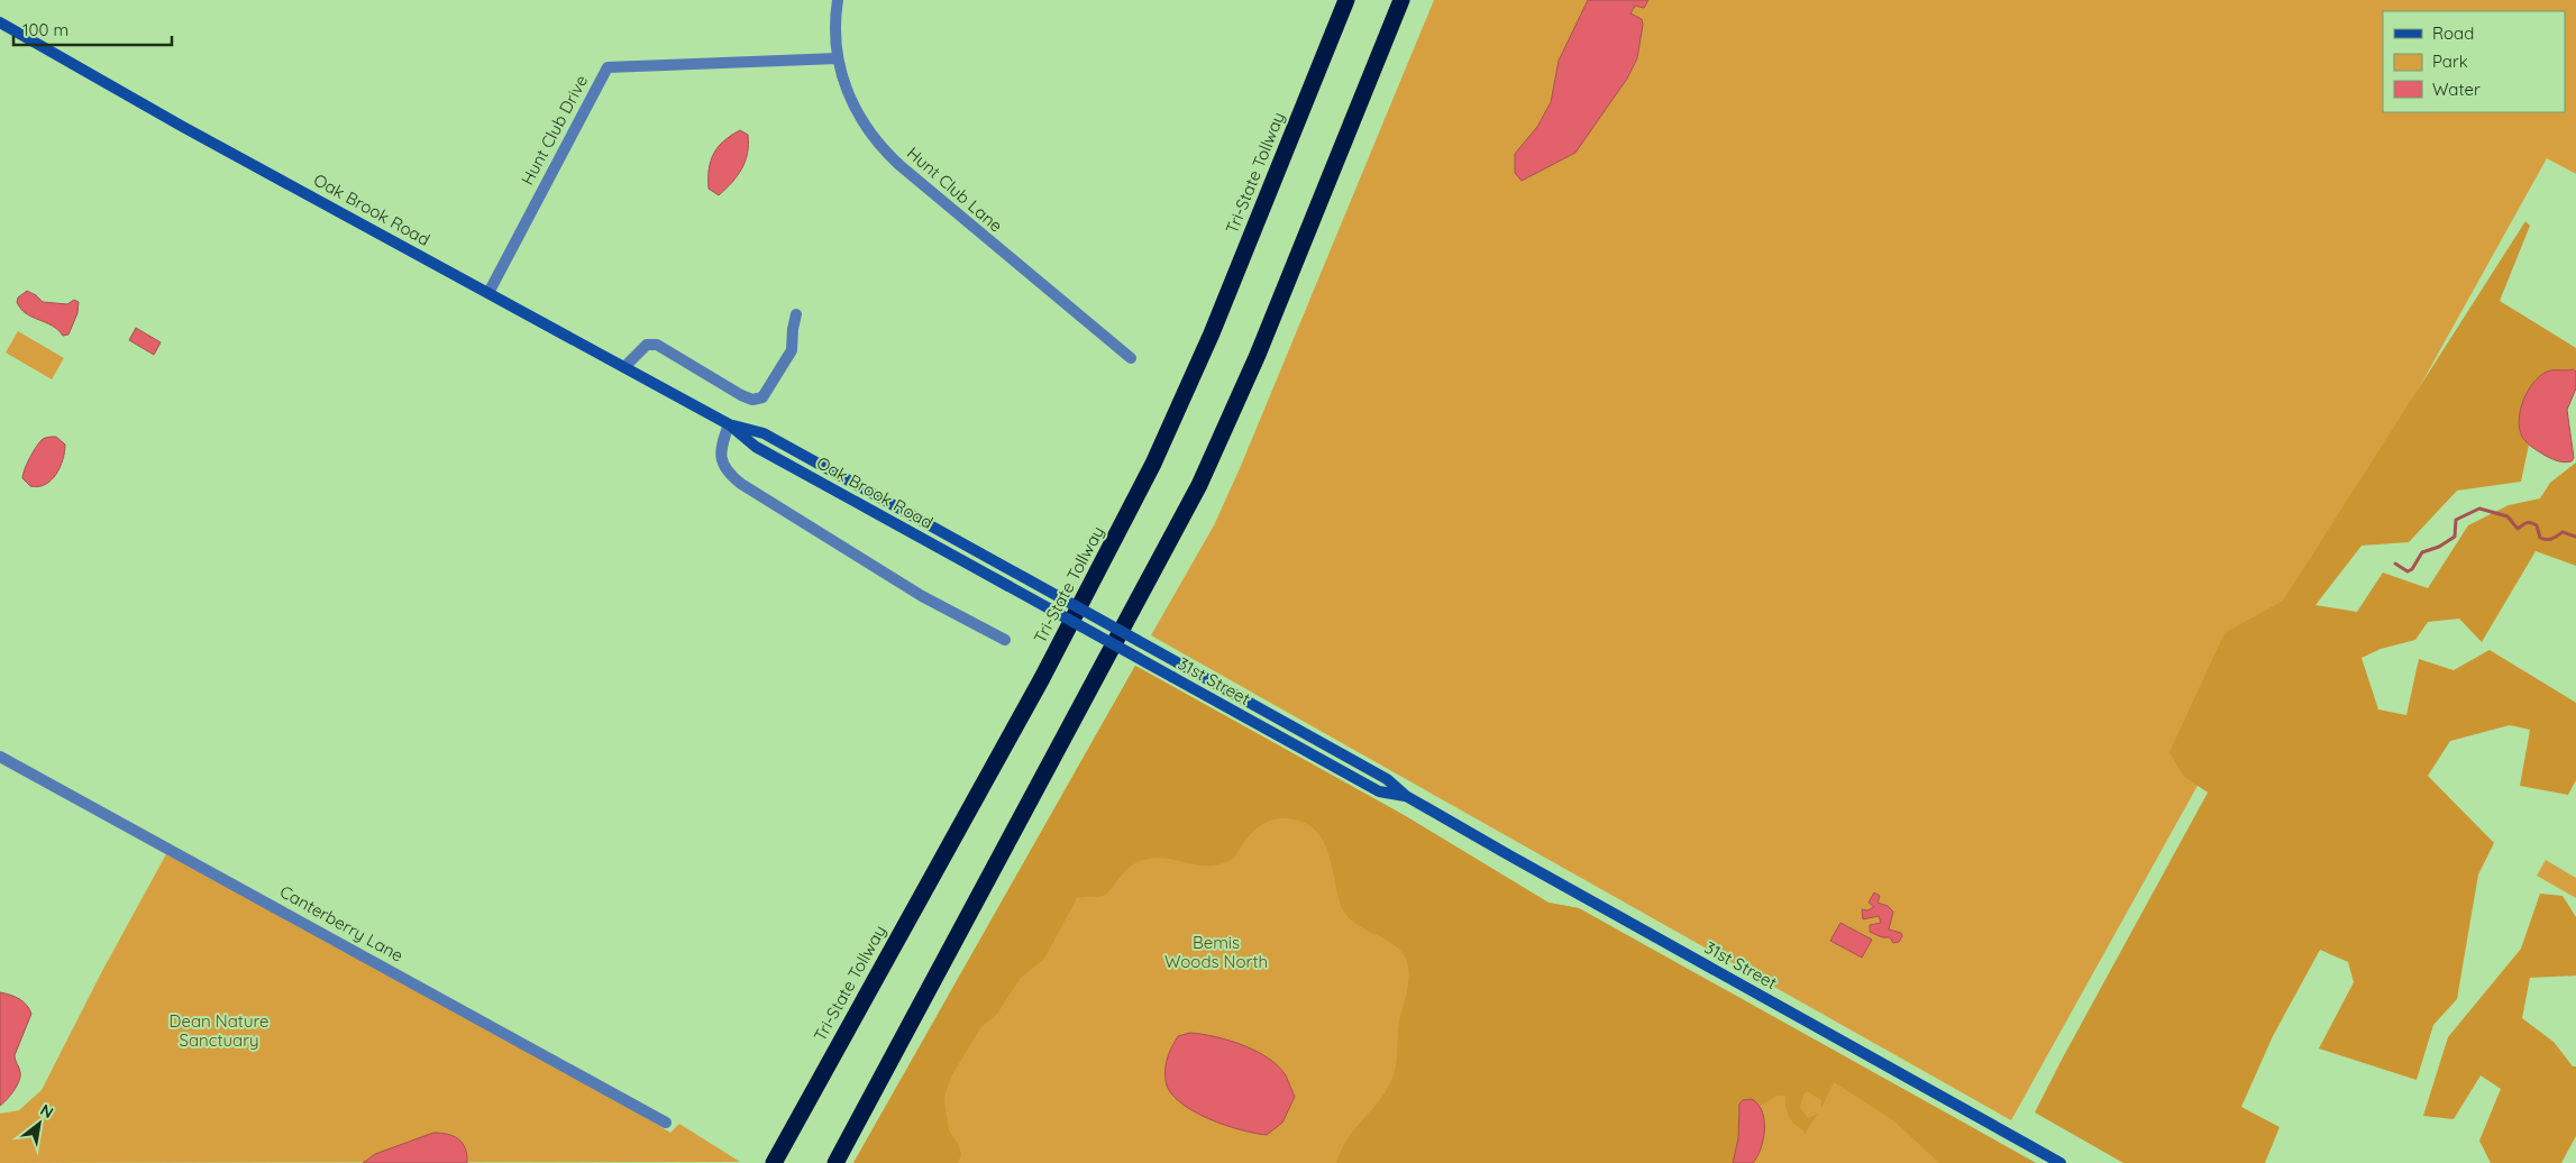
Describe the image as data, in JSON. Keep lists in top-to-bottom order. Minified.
{"streets":{"highway":["Tri-State Tollway"],"main road":["Oak Brook Road","31st Street"],"street":["Hunt Club Drive","Hunt Club Lane","Canterberry Lane"]},"crossings":[["Hunt Club Drive","Hunt Club Lane"],["Hunt Club Drive","Oak Brook Road"],["Oak Brook Road","31st Street"]],"parks":["Bemis Woods North","Dean Nature Sanctuary"],"legend":["Road","Park","Water"],"scale_bar":"100 m","north":"top right"}
